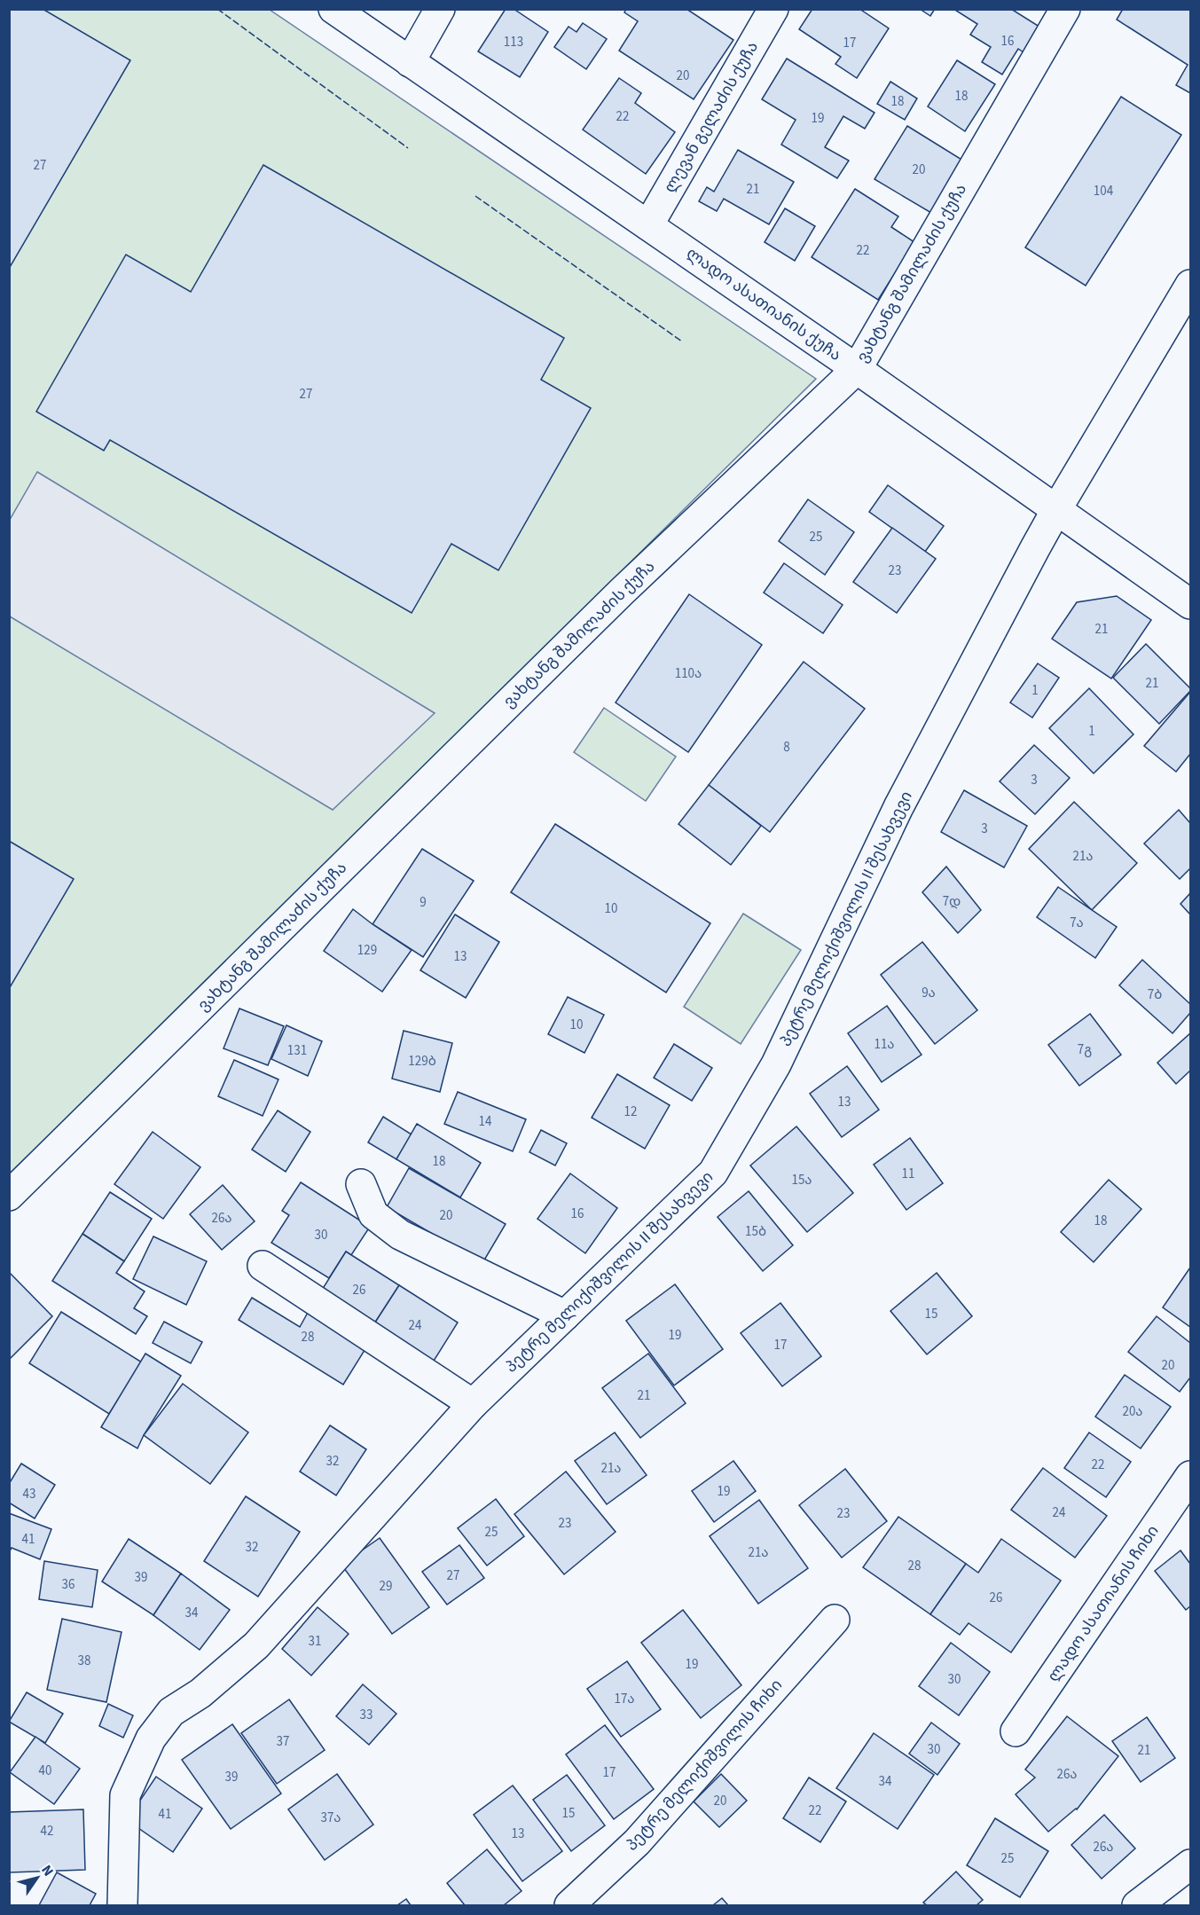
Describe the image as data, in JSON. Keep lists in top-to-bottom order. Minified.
{"streets":{"street":["ლევან გელაძის ქუჩა","ვახტანგ შამილაძის ქუჩა","ლადო ასათიანის ქუჩა","პეტრე მელიქიშვილის II შესახვევი","ლადო ასათიანის ჩიხი","პეტრე მელიქიშვილის ჩიხი"]},"crossings":[["ლევან გელაძის ქუჩა","ლადო ასათიანის ქუჩა"],["ვახტანგ შამილაძის ქუჩა","ლადო ასათიანის ქუჩა"],["ლადო ასათიანის ქუჩა","პეტრე მელიქიშვილის II შესახვევი"]],"house_numbers":["16","113","17","20","18","18","22","19","27","20","21","104","22","27","25","23","21","110ა","21","1","1","8","3","3","21ა","7დ","9","10","7ა","129","13","9ა","7ბ","10","11ა","7გ","131","129ბ","13","12","14","18","11","15ა","16","20","26ა","18","15ბ","30","26","15","24","19","28","17","20","21","20ა","32","22","21ა","19","43","24","23","23","25","41","32","21ა","28","27","39","36","29","26","34","31","38","19","30","17ა","33","37","30","21","40","17","26ა","39","34","20","22","15","41","37ა","42","13","26ა","25"],"north":"top right"}
